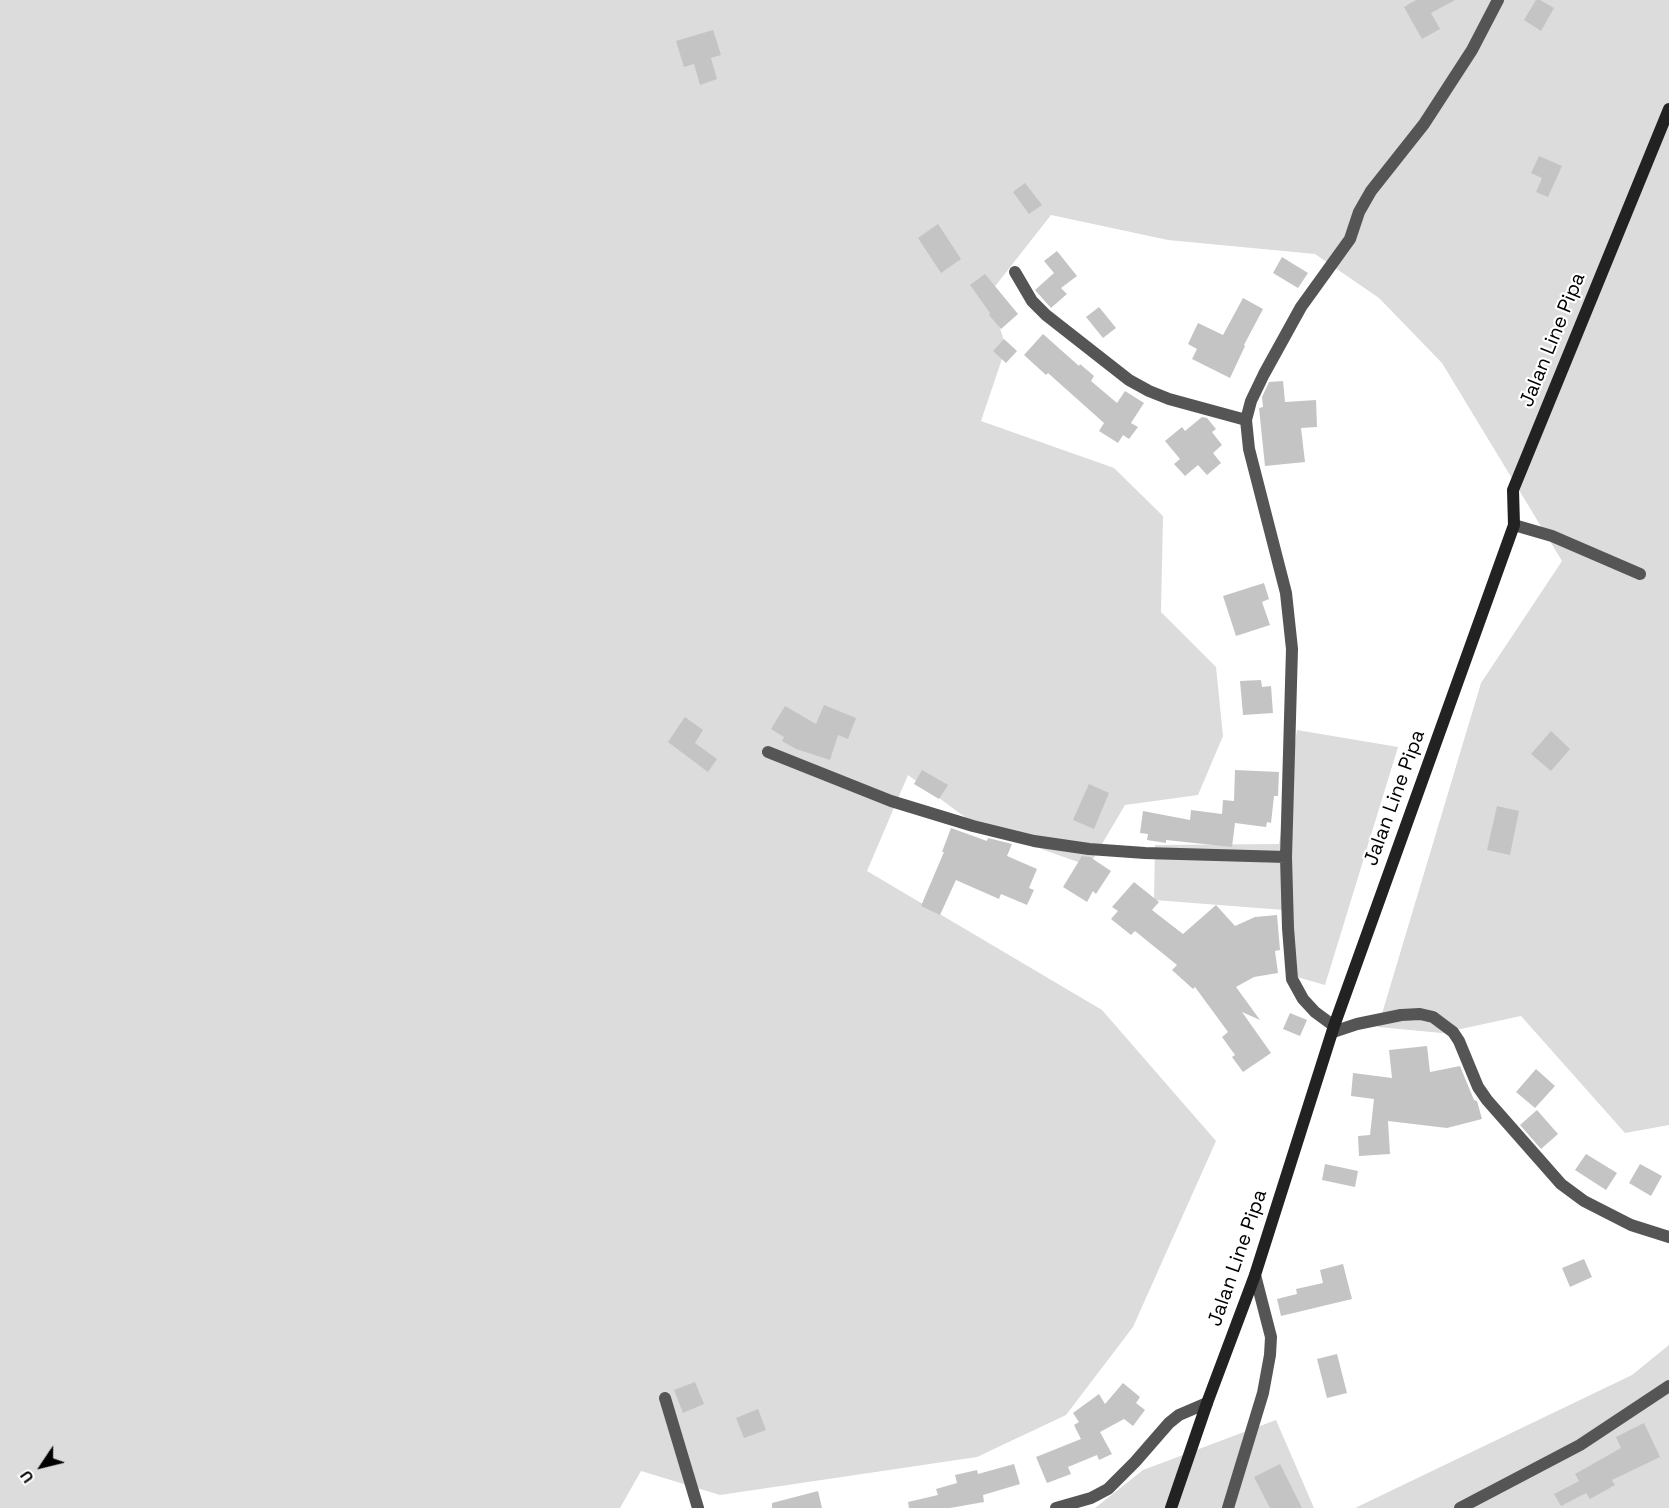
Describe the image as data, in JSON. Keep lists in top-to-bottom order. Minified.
{"streets":{"main road":["Jalan Line Pipa"]},"north":"bottom left"}
